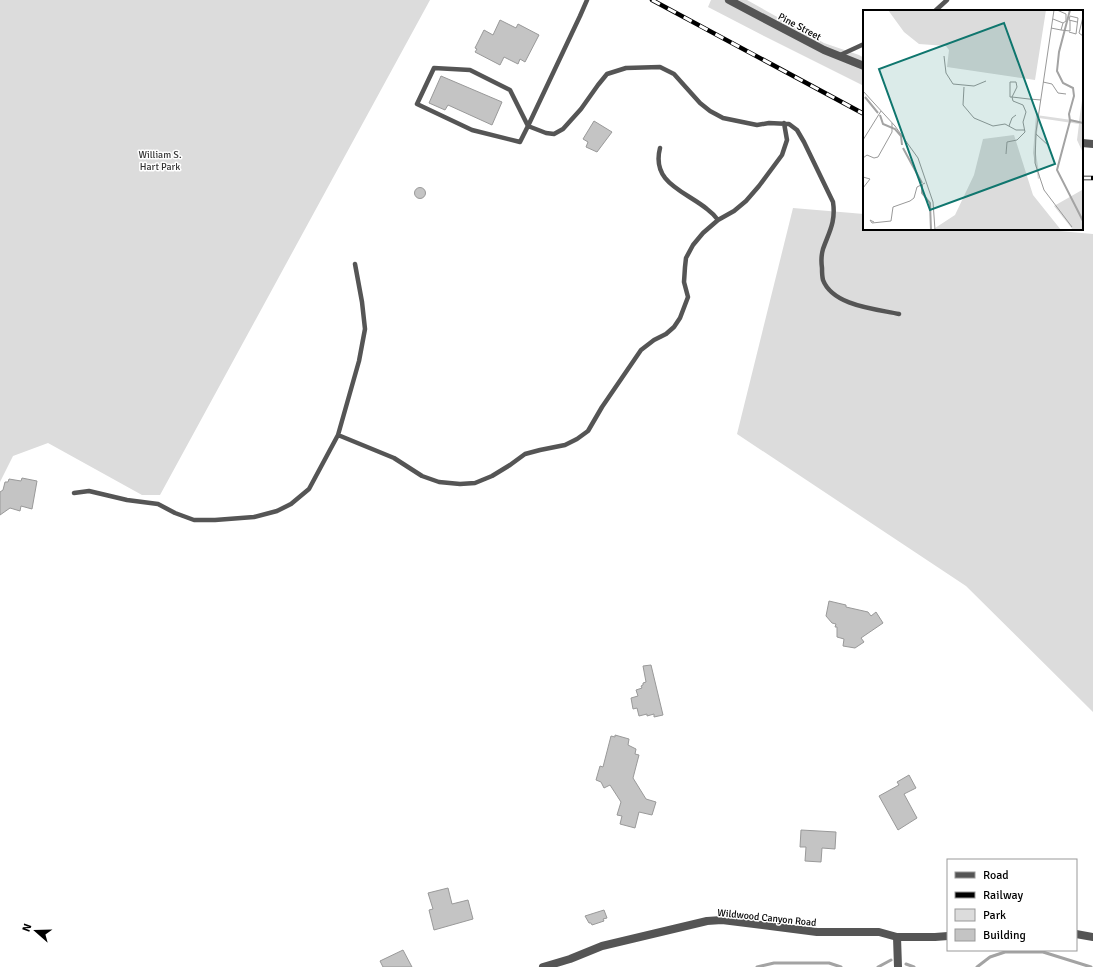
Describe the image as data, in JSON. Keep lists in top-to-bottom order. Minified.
{"streets":{"street":["Pine Street","Wildwood Canyon Road"]},"parks":["William S. Hart Park"],"legend":["Road","Railway","Park","Building"],"north":"left"}
